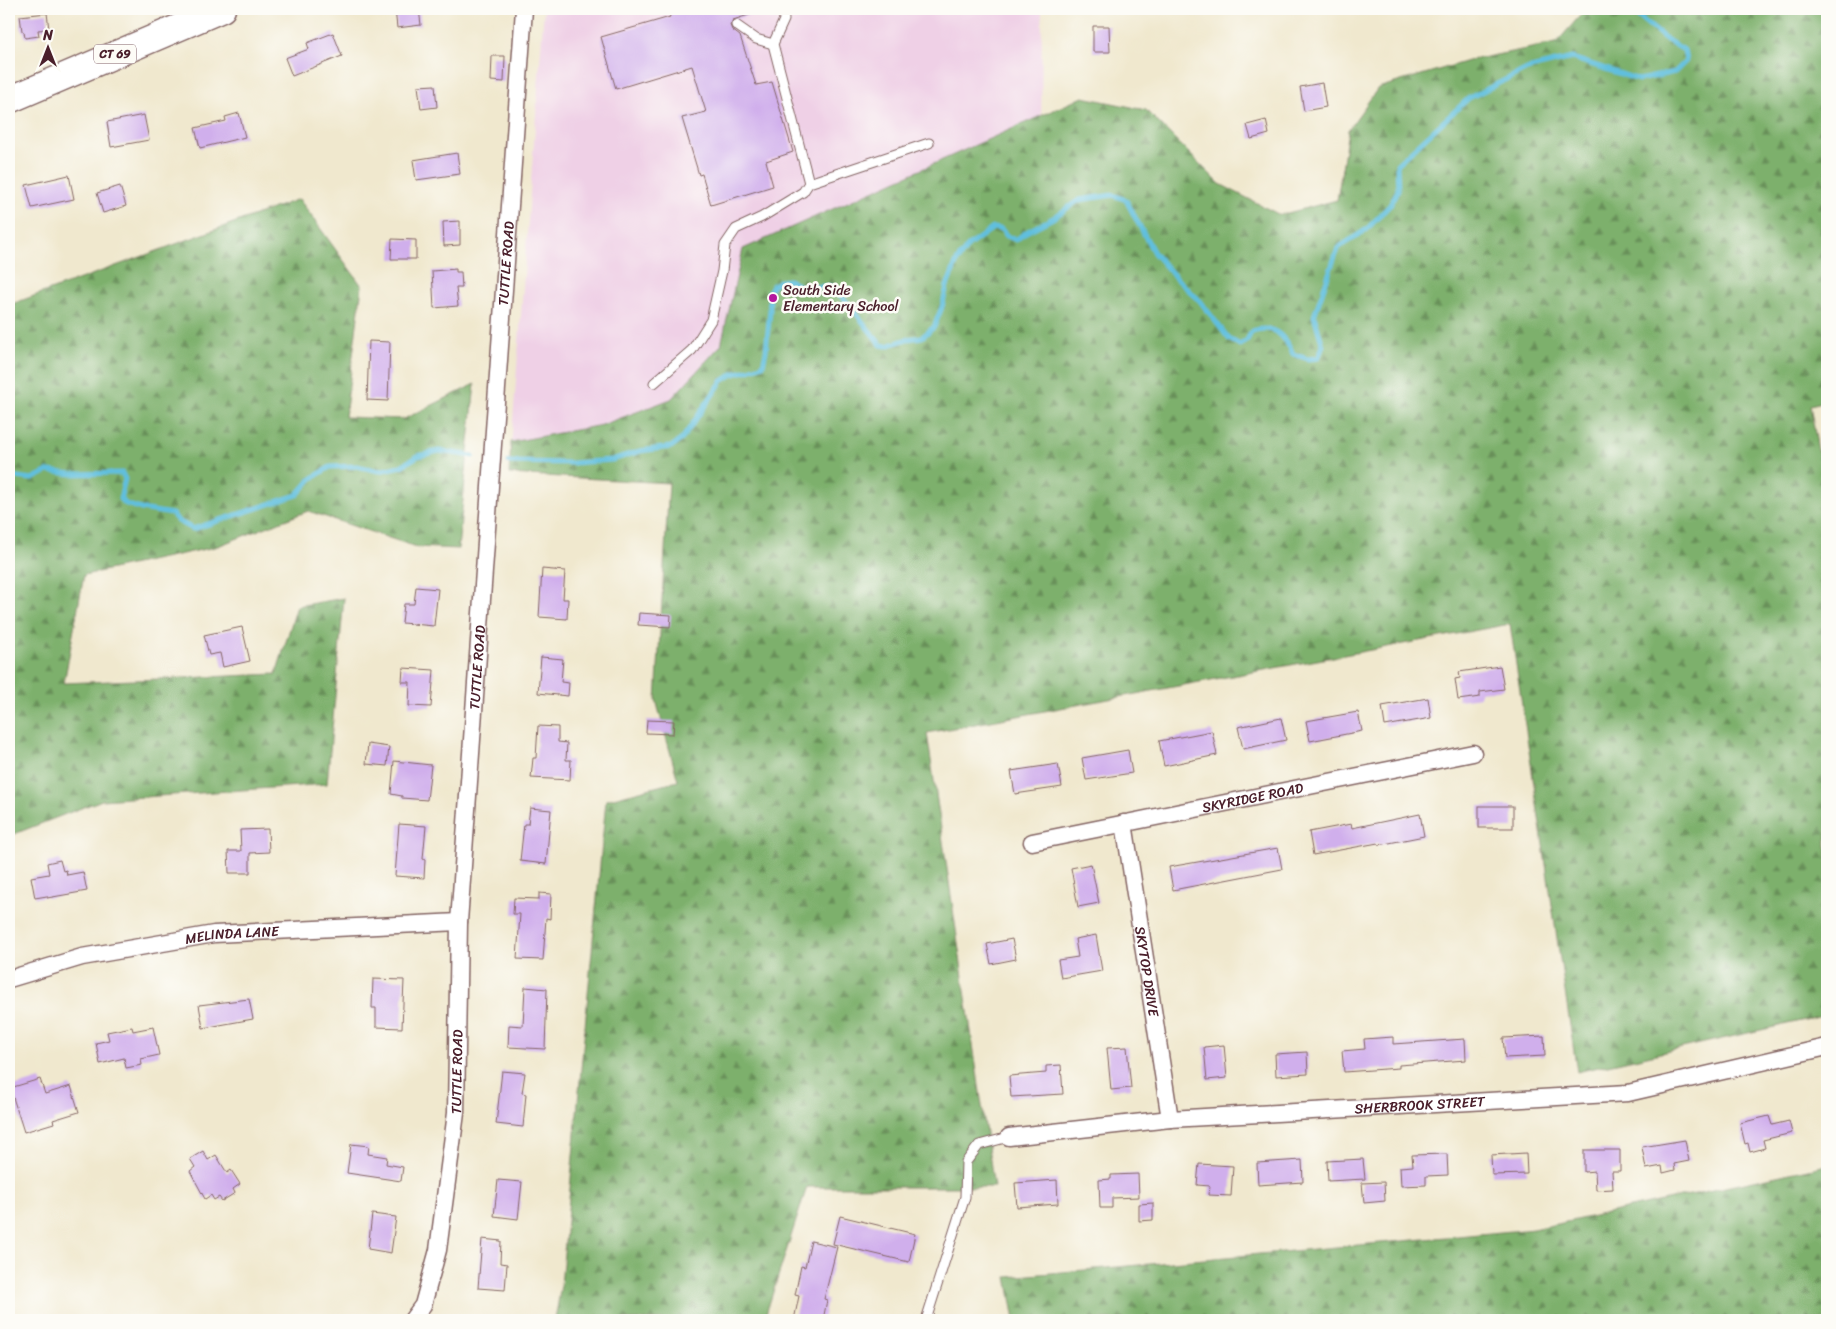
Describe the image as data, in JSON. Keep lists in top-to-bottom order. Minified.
{"streets":{"main road":["CT 69"],"street":["TUTTLE ROAD","SKYRIDGE ROAD","MELINDA LANE","SKYTOP DRIVE","SHERBROOK STREET"]},"crossings":[["TUTTLE ROAD","MELINDA LANE"],["SKYRIDGE ROAD","SKYTOP DRIVE"],["SKYTOP DRIVE","SHERBROOK STREET"]],"places":["South Side Elementary School"],"north":"top"}
